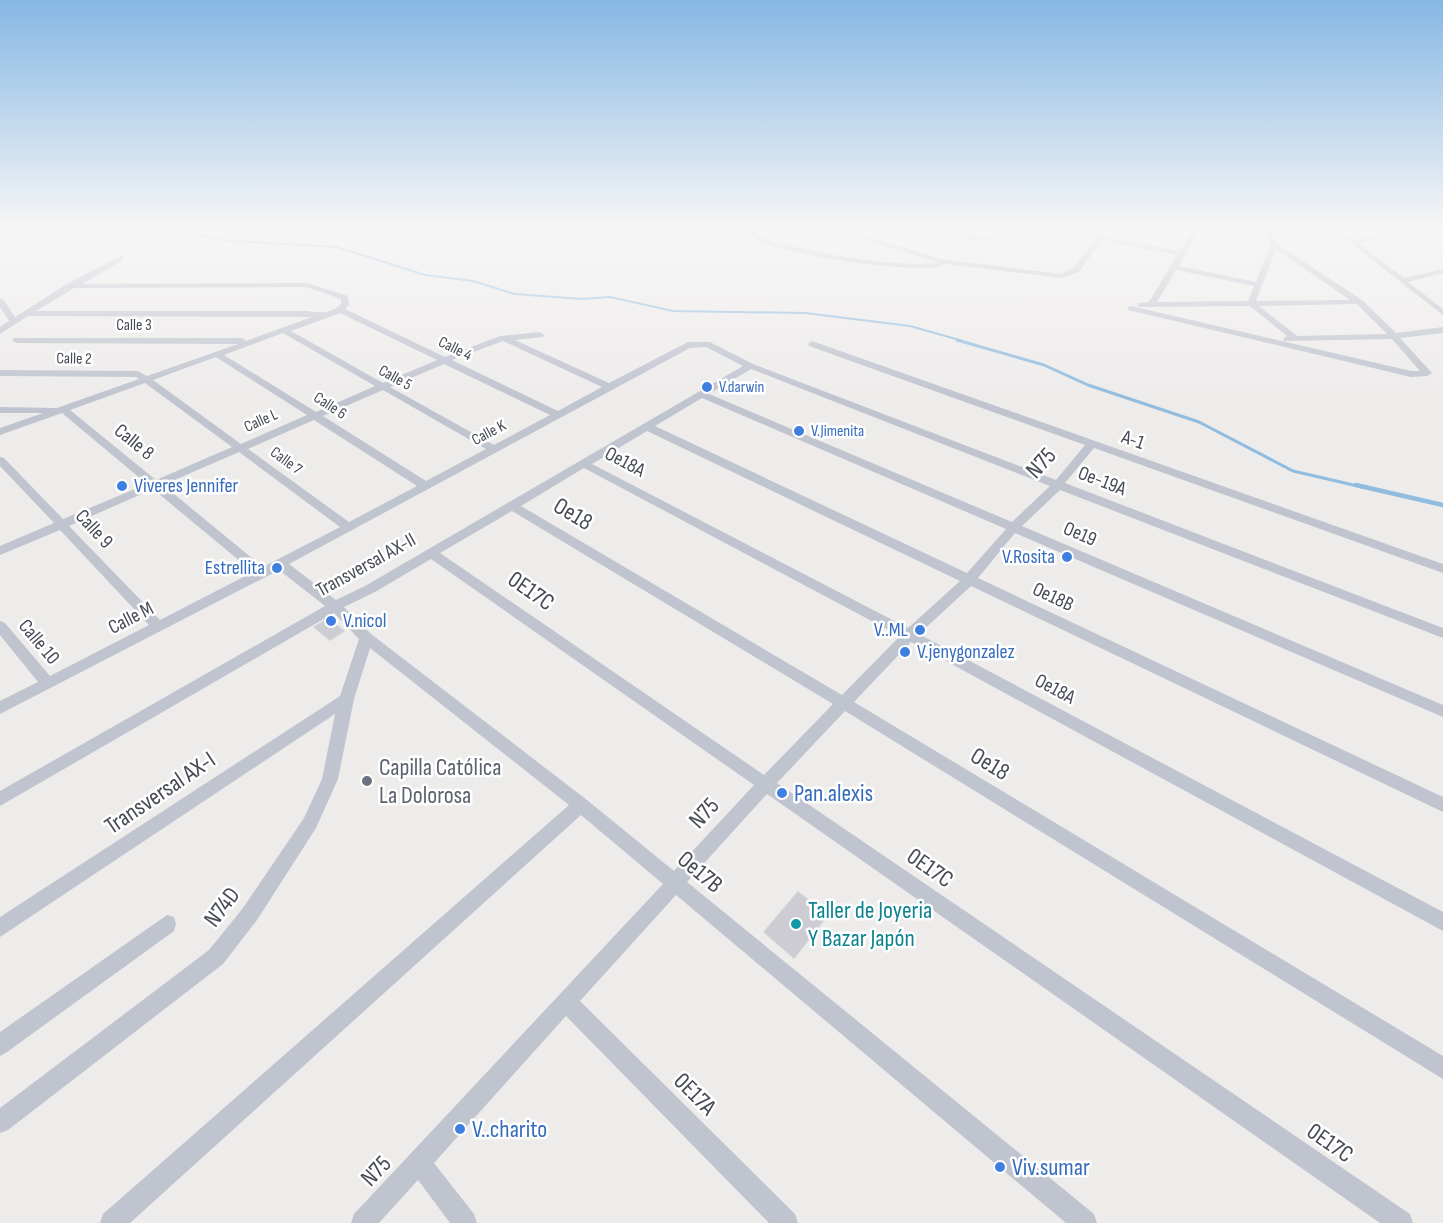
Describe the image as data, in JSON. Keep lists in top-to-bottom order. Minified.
{"streets":{"street":["Calle 3","Calle 4","Calle 2","Calle 5","Calle 6","Calle L","Calle K","A-1","Calle 8","Calle 7","Oe18A","N75","Oe-19A","Oe18","Calle 9","Oe19","Transversal AX-II","0E17C","Oe18B","Calle M","Calle 10","Transversal AX-I","Oe17B","N74D","0E17A"]},"crossings":[["Calle 4","Calle L"],["Calle 4","Calle K"],["Calle 2","Calle 7"],["Calle 5","Calle L"],["Calle 5","Calle K"],["Calle 6","Calle L"],["Calle 6","Calle K"],["Calle L","Calle 8"],["Calle L","Calle 7"],["Calle L","Calle 9"],["Calle K","Calle 7"],["Calle K","Oe-19A"],["Calle K","Calle M"],["Calle K","Oe17B"],["A-1","N75"],["Calle 8","Calle M"],["Oe18A","N75"],["Oe18A","Transversal AX-II"],["N75","Oe-19A"],["N75","Oe18"],["N75","Oe19"],["N75","0E17C"],["N75","Oe18B"],["N75","Oe17B"],["N75","0E17A"],["Oe-19A","Transversal AX-II"],["Oe18","Transversal AX-II"],["Calle 9","Calle M"],["Oe19","Transversal AX-II"],["Transversal AX-II","0E17C"],["Transversal AX-II","Oe18B"],["Transversal AX-II","Oe17B"],["Calle M","Calle 10"],["Calle M","Oe17B"],["Transversal AX-I","N74D"],["Oe17B","N74D"]],"places":["V.darwin","V.Jimenita","Viveres Jennifer","V.Rosita","Estrellita","V.nicol","V..ML","V.jenygonzalez","Capilla Católica La Dolorosa","Pan.alexis","Taller de Joyeria Y Bazar Japón","V..charito","Viv.sumar"]}
